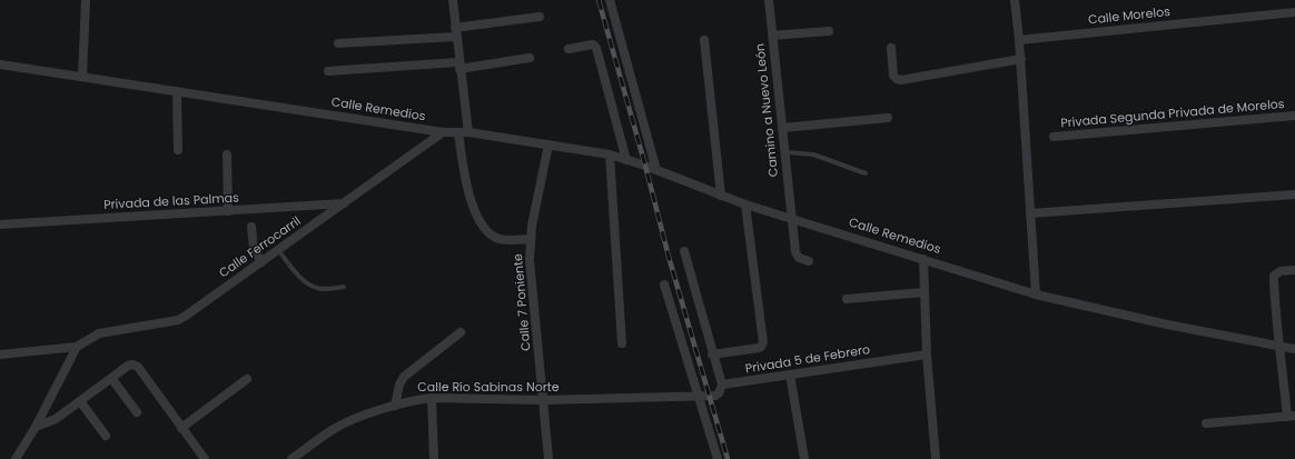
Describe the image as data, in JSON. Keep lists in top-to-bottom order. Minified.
{"streets":{"street":["Calle Morelos","Calle Remedios","Camino a Nuevo León","Privada Segunda Privada de Morelos","Privada de las Palmas","Calle Ferrocarril","Calle 7 Poniente","Privada 5 de Febrero","Calle Río Sabinas Norte"]},"crossings":[["Calle Remedios","Camino a Nuevo León"],["Calle Remedios","Calle Ferrocarril"],["Calle Remedios","Calle 7 Poniente"],["Privada de las Palmas","Calle Ferrocarril"],["Calle 7 Poniente","Calle Río Sabinas Norte"],["Privada 5 de Febrero","Calle Río Sabinas Norte"]]}
